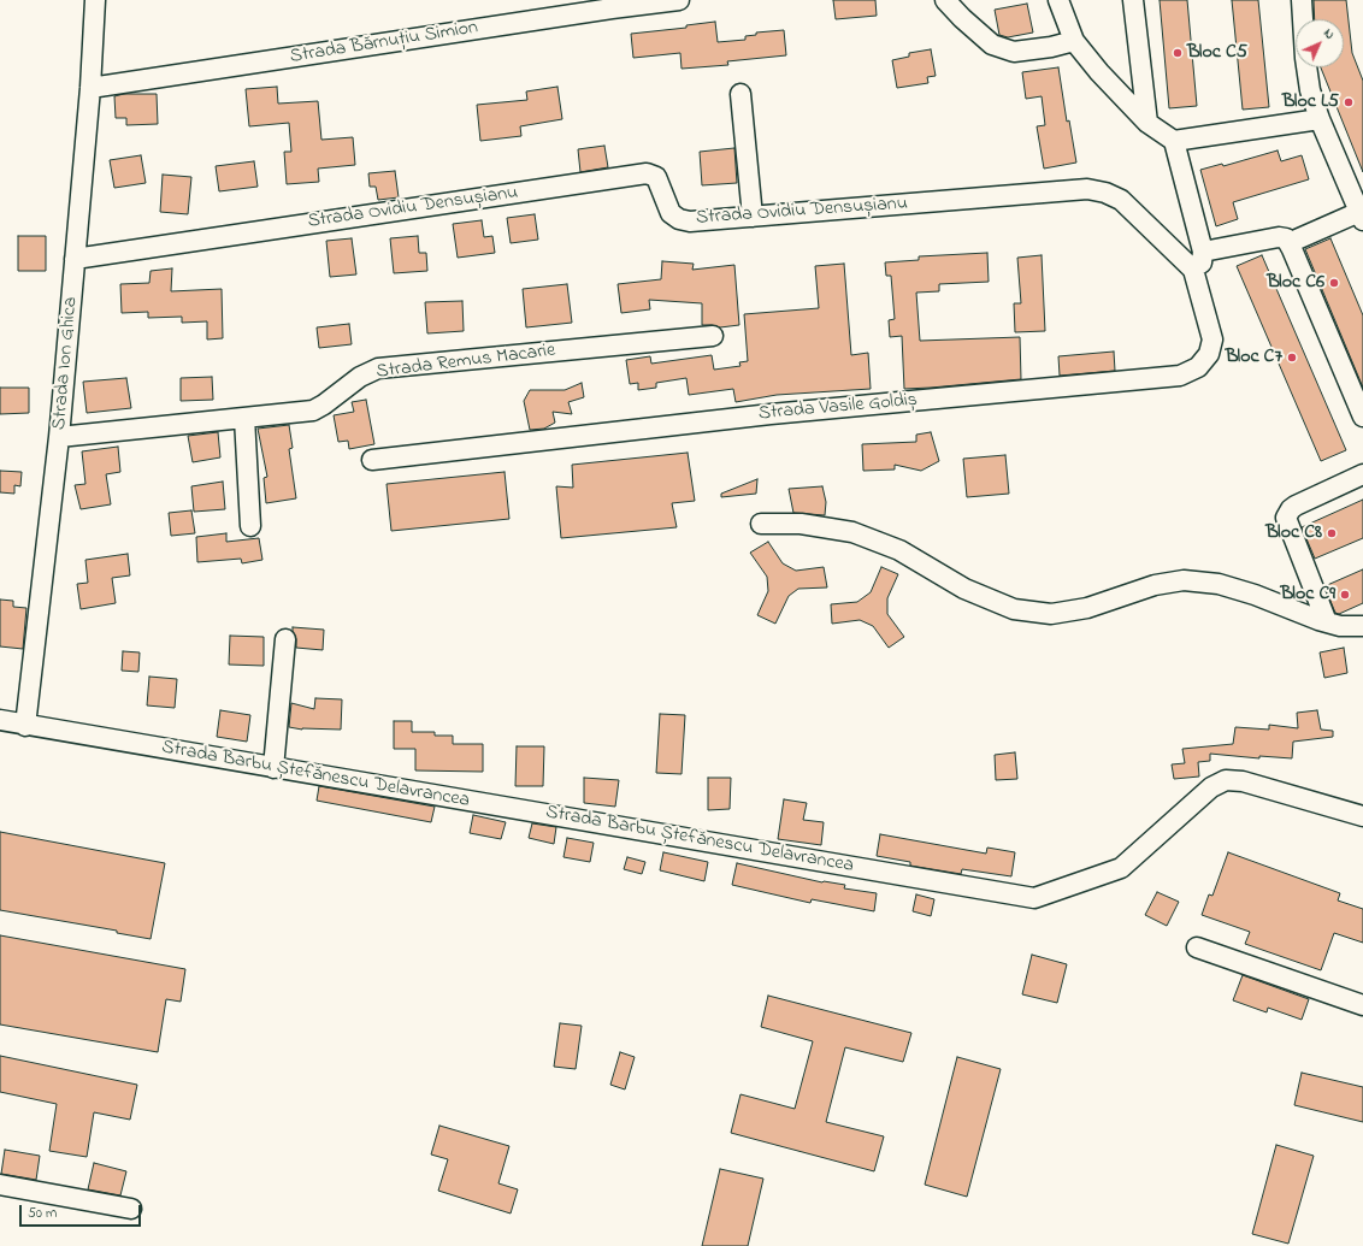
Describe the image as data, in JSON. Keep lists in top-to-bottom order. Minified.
{"streets":{"street":["Strada Bărnuțiu Simion","Strada Ovidiu Densușianu","Strada Remus Macarie","Strada Ion Ghica","Strada Vasile Goldiș","Strada Barbu Ștefănescu Delavrancea"]},"crossings":[["Strada Bărnuțiu Simion","Strada Ion Ghica"],["Strada Ovidiu Densușianu","Strada Ion Ghica"],["Strada Ovidiu Densușianu","Strada Vasile Goldiș"],["Strada Remus Macarie","Strada Ion Ghica"],["Strada Ion Ghica","Strada Barbu Ștefănescu Delavrancea"]],"places":["Bloc C5","Bloc L5","Bloc C6","Bloc C7","Bloc C8","Bloc C9"],"scale_bar":"50 m","north":"top right"}
